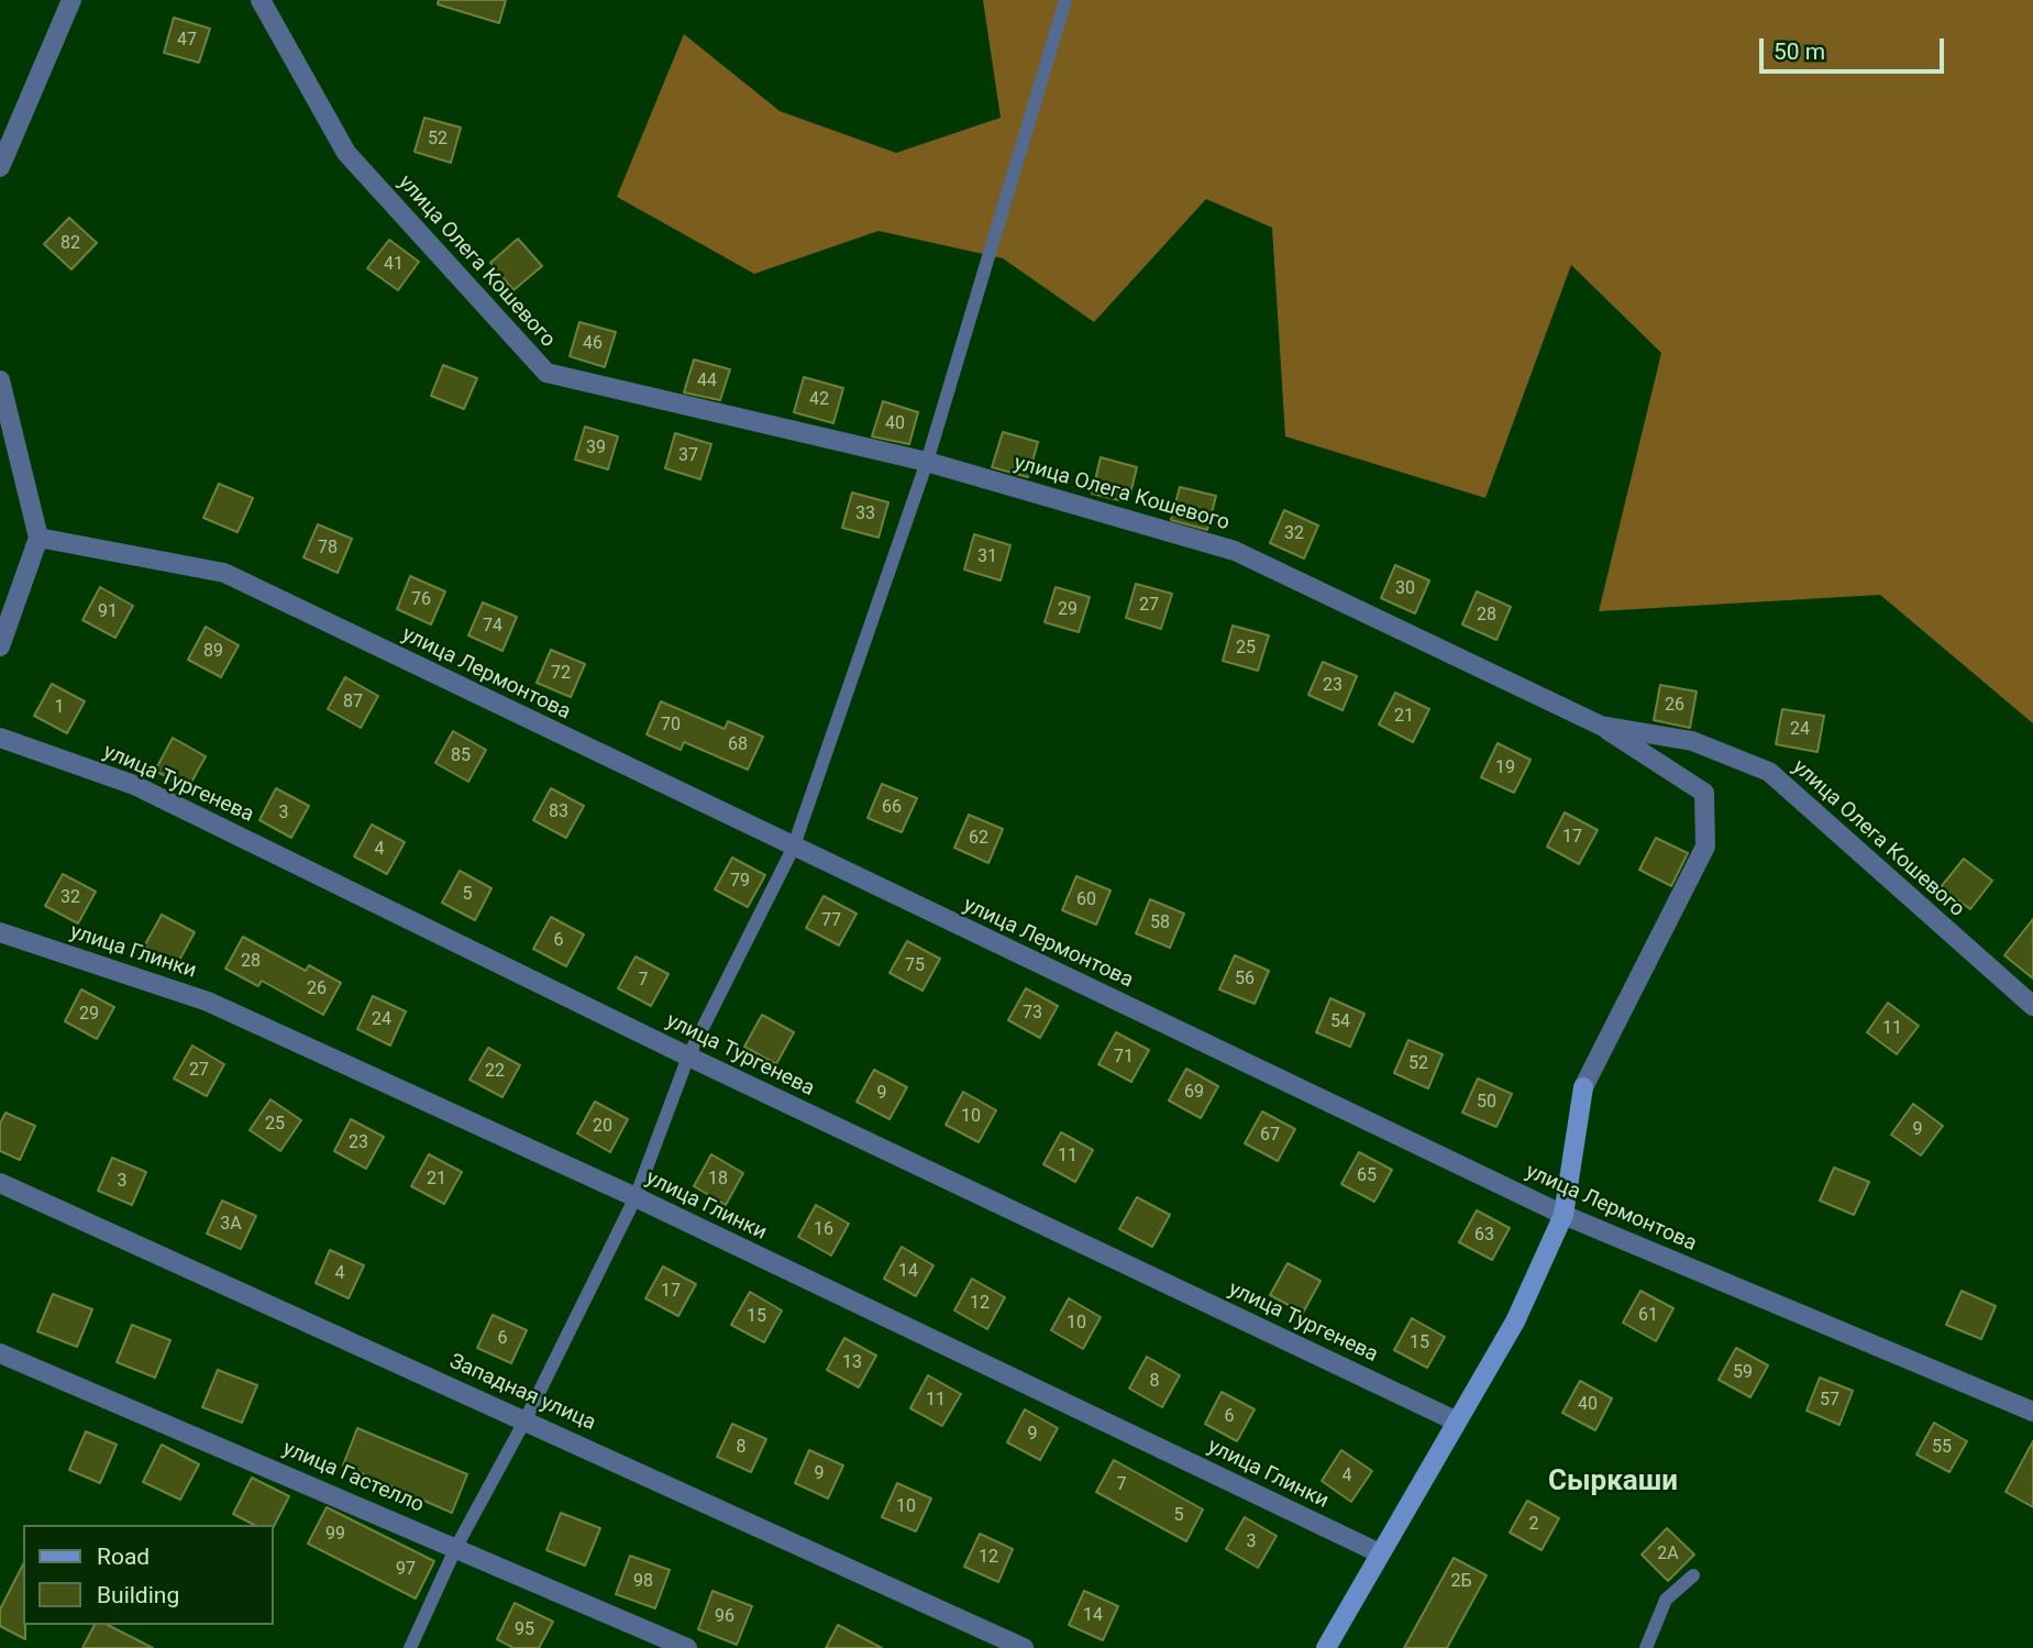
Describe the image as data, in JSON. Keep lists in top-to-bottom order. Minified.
{"streets":{"street":["улица Олега Кошевого","улица Лермонтова","улица Тургенева","улица Глинки","Западная улица","улица Гастелло"]},"districts":["Сыркаши"],"house_numbers":["47","52","82","41","46","44","42","40","39","37","33","32","78","31","30","76","27","29","91","28","74","25","89","72","23","87","26","1","21","70","24","68","85","19","66","83","3","17","62","4","79","5","32","60","77","58","6","28","75","56","7","26","73","29","24","54","11","71","52","27","22","69","9","50","10","25","20","9","67","23","11","65","21","18","3","3А","16","63","14","4","17","12","61","15","10","6","15","13","59","8","11","57","40","6","9","8","55","9","4","7","10","5","2","99","3","2А","12","97","98","2Б","14","96","95"],"legend":["Road","Building"],"scale_bar":"50 m"}
